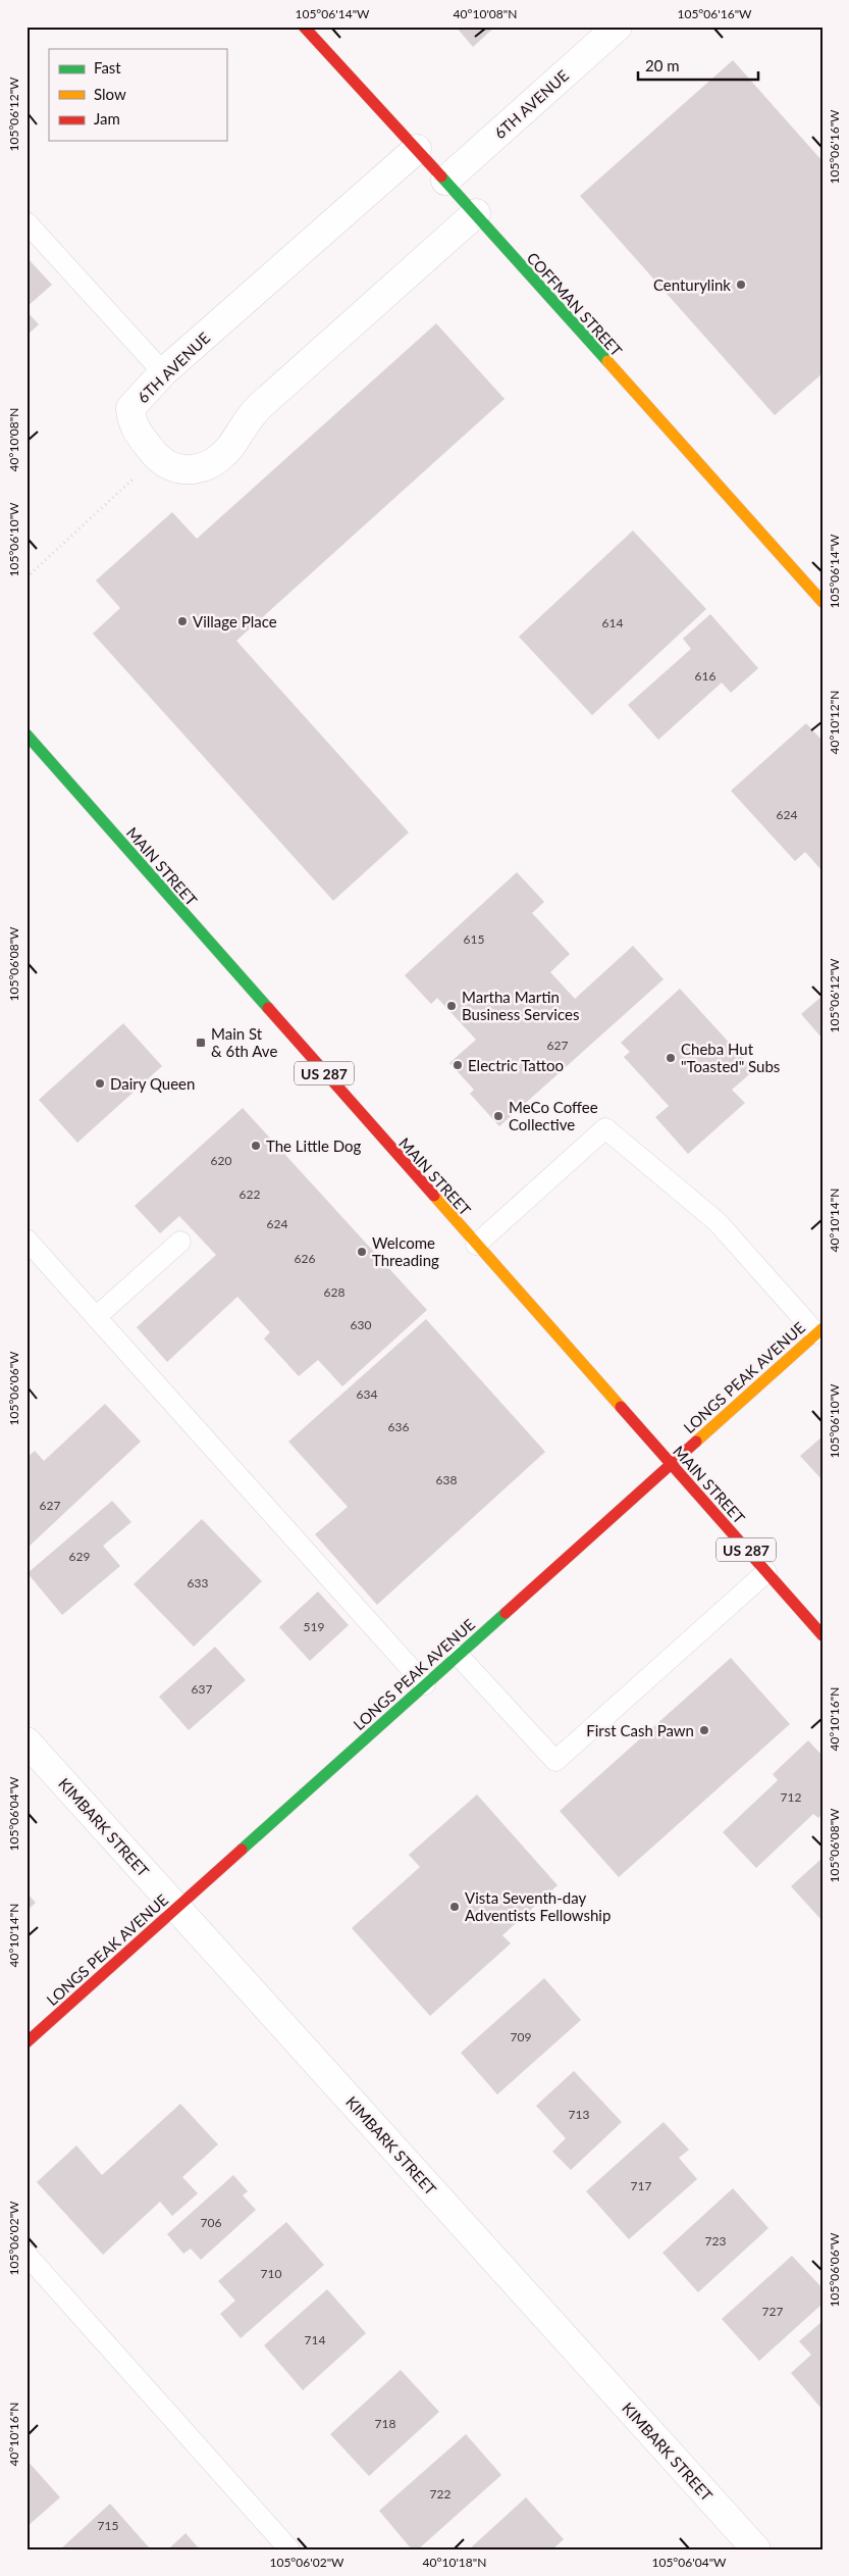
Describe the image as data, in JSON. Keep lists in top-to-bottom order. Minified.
{"streets":{"main road":["COFFMAN STREET","MAIN STREET","US 287","LONGS PEAK AVENUE"],"street":["6TH AVENUE","KIMBARK STREET"]},"crossings":[["6TH AVENUE","COFFMAN STREET"],["MAIN STREET","LONGS PEAK AVENUE"],["LONGS PEAK AVENUE","KIMBARK STREET"]],"places":{"other":["Centurylink","Village Place","Martha Martin Business Services","Cheba Hut \"Toasted\" Subs","Electric Tattoo","Dairy Queen","MeCo Coffee Collective","The Little Dog","Welcome Threading","First Cash Pawn","Vista Seventh-day Adventists Fellowship"],"transit":["Main St & 6th Ave"]},"house_numbers":["614","616","624","615","627","620","622","624","626","628","630","634","636","638","627","629","633","519","637","712","709","713","717","706","723","710","727","714","718","722","715"],"legend":["Fast","Slow","Jam"],"scale_bar":"20 m","coordinates":["105°06'14\"W","40°10'08\"N","105°06'16\"W","105°06'12\"W","105°06'10\"W","40°10'12\"N","105°06'08\"W","40°10'14\"N","105°06'06\"W","40°10'16\"N","105°06'04\"W","105°06'02\"W","40°10'18\"N"]}
